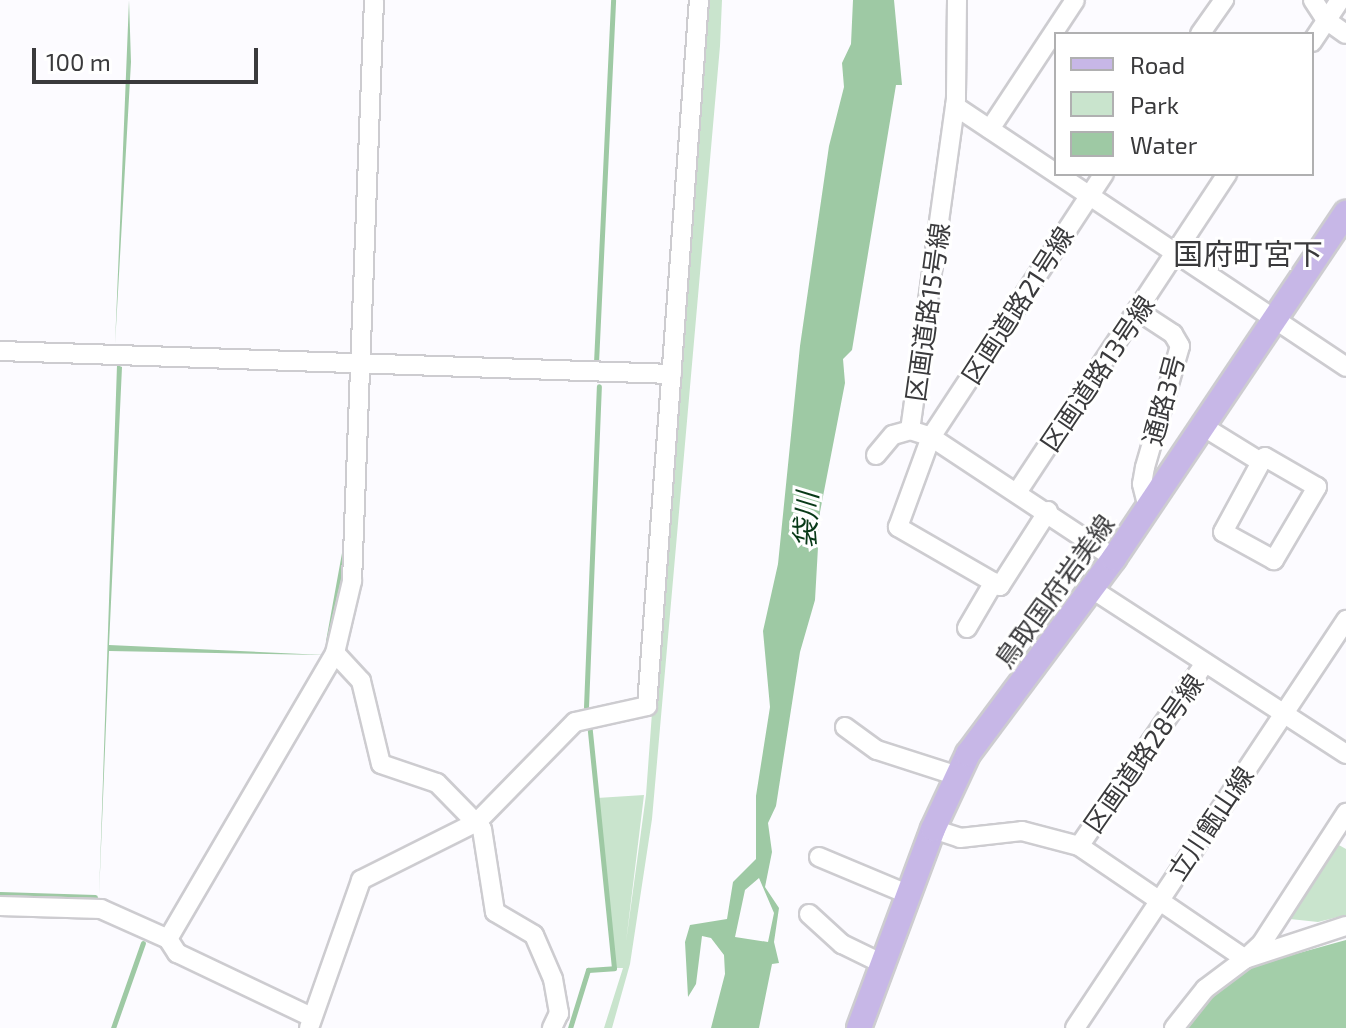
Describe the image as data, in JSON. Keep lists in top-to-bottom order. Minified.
{"streets":{"main road":["鳥取国府岩美線"],"street":["区画道路21号線","区画道路15号線","区画道路13号線","通路3号","区画道路28号線","立川甑山線"]},"crossings":[["区画道路21号線","区画道路15号線"],["区画道路15号線","区画道路13号線"],["区画道路15号線","鳥取国府岩美線"],["区画道路13号線","通路3号"],["通路3号","鳥取国府岩美線"],["区画道路28号線","立川甑山線"]],"districts":["国府町宮下"],"water":["袋川"],"legend":["Road","Park","Water"],"scale_bar":"100 m"}
